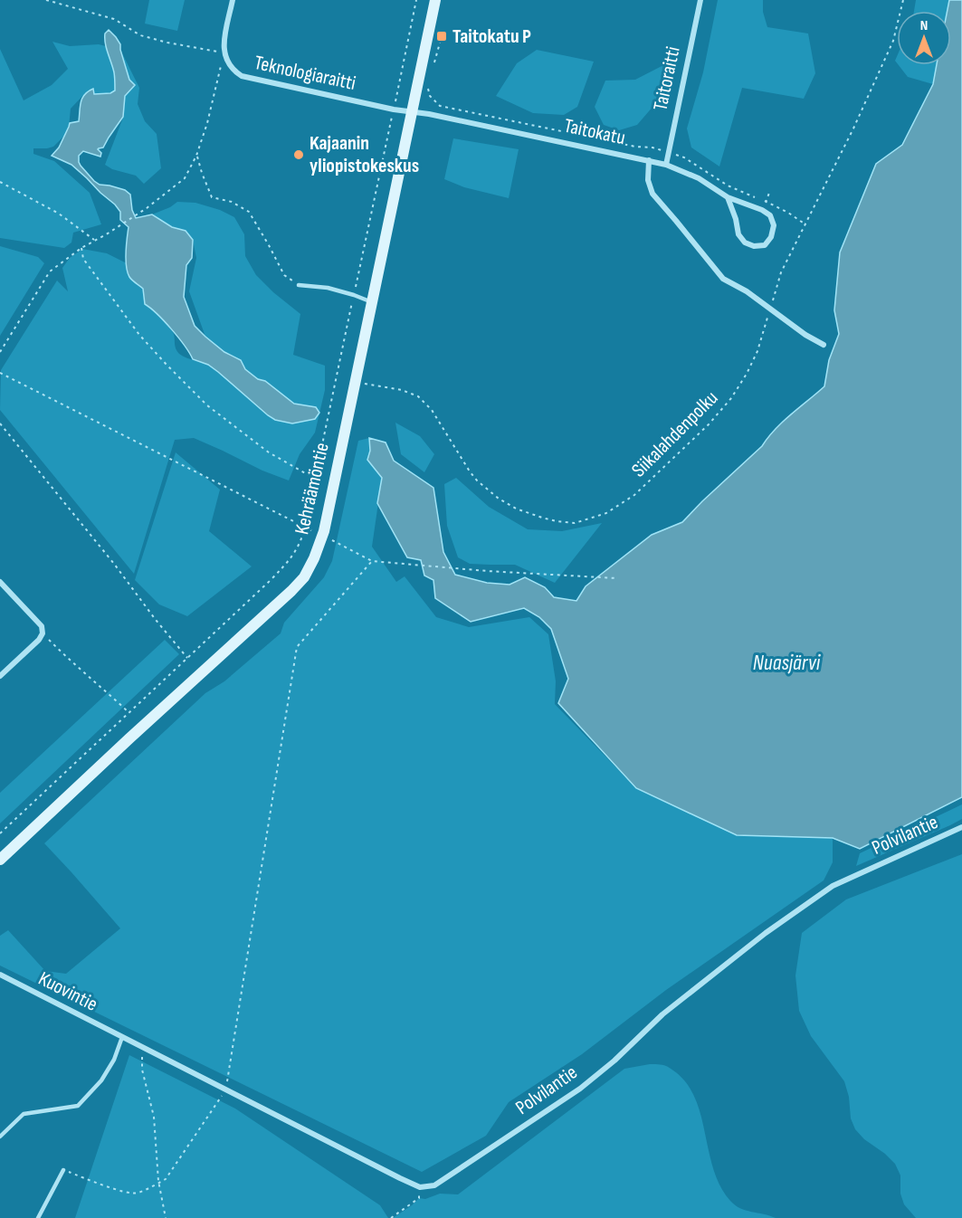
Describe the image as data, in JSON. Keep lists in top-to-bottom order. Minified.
{"streets":{"street":["Teknologiaraitti","Taitoraitti","Taitokatu","Kehräämöntie","Polvilantie","Kuovintie"],"path":["Siikalahdenpolku"]},"crossings":[["Teknologiaraitti","Taitokatu"],["Teknologiaraitti","Kehräämöntie"],["Taitoraitti","Taitokatu"],["Taitokatu","Kehräämöntie"],["Siikalahdenpolku","Kehräämöntie"]],"water":["Nuasjärvi"],"places":{"transit":["Taitokatu P"],"other":["Kajaanin yliopistokeskus"]},"north":"top"}
